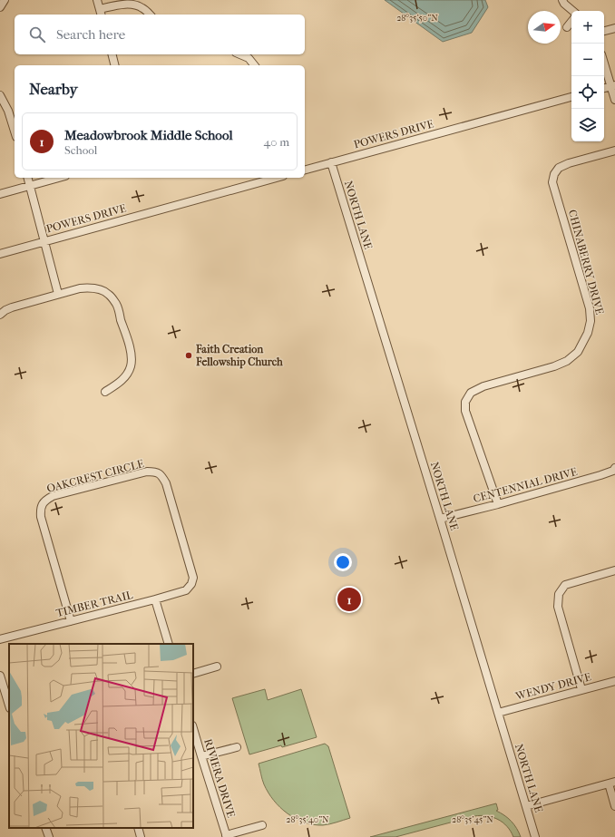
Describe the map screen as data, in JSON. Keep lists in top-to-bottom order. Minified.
{"streets":{"street":["POWERS DRIVE","NORTH LANE","CHINABERRY DRIVE","OAKCREST CIRCLE","CENTENNIAL DRIVE","TIMBER TRAIL","WENDY DRIVE","RIVIERA DRIVE"]},"crossings":[["POWERS DRIVE","NORTH LANE"],["NORTH LANE","CENTENNIAL DRIVE"],["NORTH LANE","WENDY DRIVE"],["CHINABERRY DRIVE","CENTENNIAL DRIVE"],["OAKCREST CIRCLE","TIMBER TRAIL"]],"places":["Faith Creation Fellowship Church"],"north":"right","page":{"map_buttons":["+","−"],"search":"Search here","heading":"Nearby","list":[{"mark":"1","name":"Meadowbrook Middle School","note":"School","value":"40 m"}],"pins":"1"},"coordinates":["28°35'50\"N","28°35'40\"N","28°35'45\"N"]}
